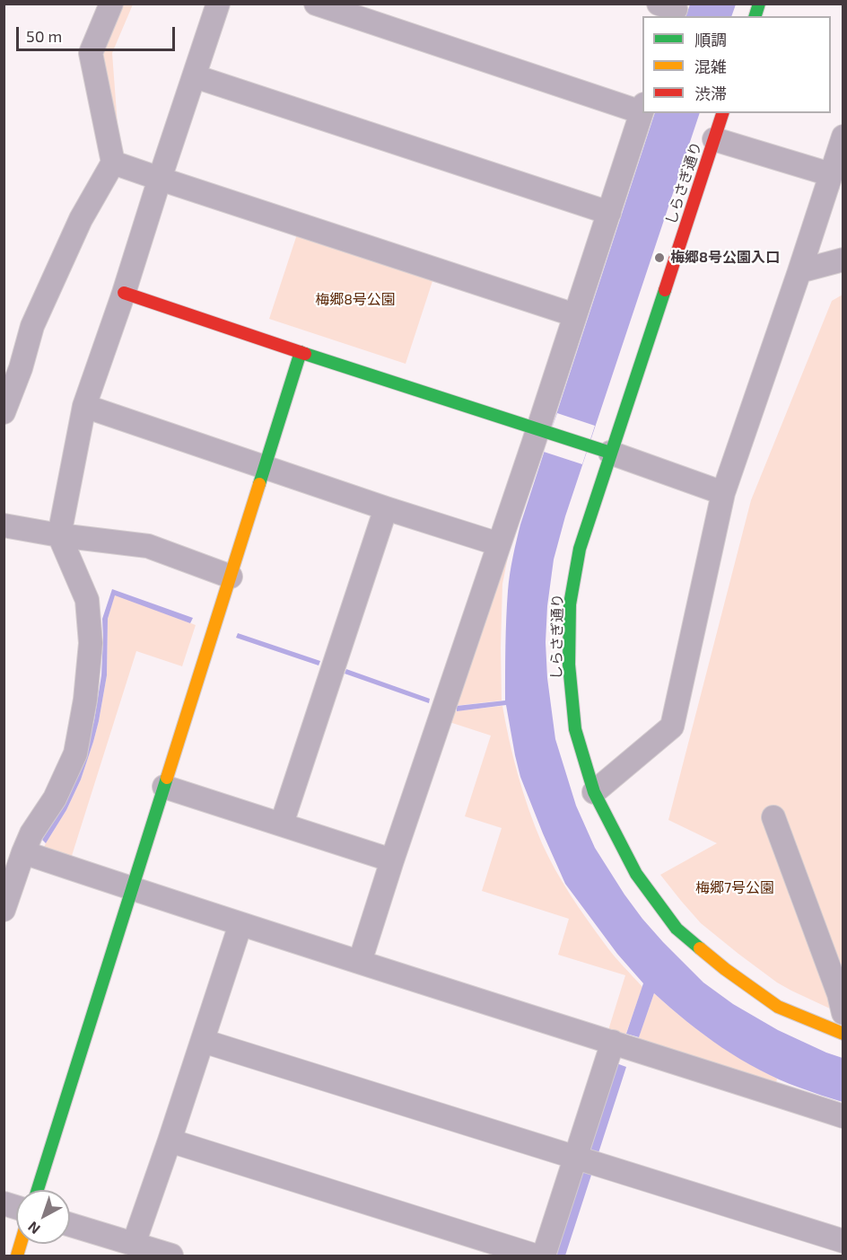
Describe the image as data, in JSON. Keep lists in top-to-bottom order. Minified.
{"streets":{"street":["しらさぎ通り"]},"parks":["梅郷8号公園","梅郷7号公園"],"places":["梅郷8号公園入口"],"legend":["順調","混雑","渋滞"],"scale_bar":"50 m","north":"bottom left"}
